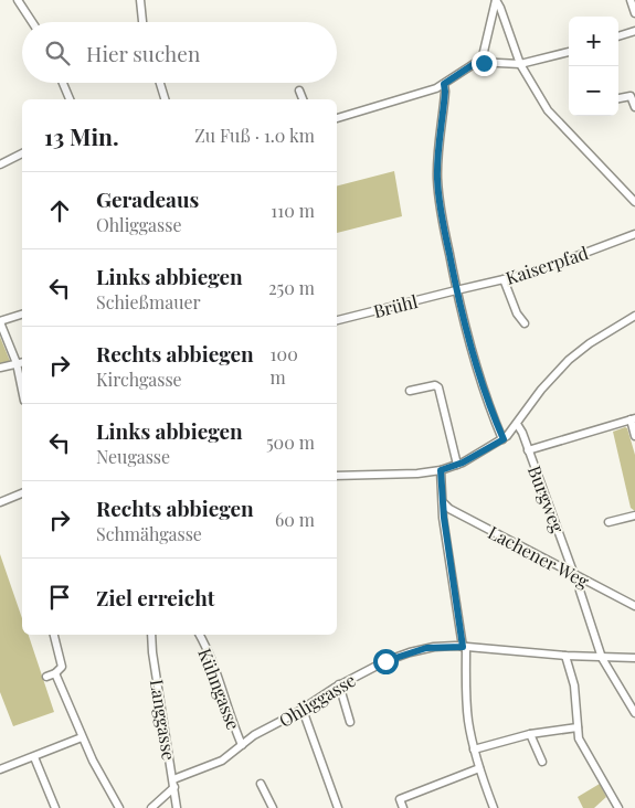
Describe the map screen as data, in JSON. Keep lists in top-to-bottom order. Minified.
{"streets":{"street":["Kaiserpfad","Brühl","Burgweg","Lachener Weg","Kühngasse","Ohliggasse","Langgasse"]},"crossings":[["Kaiserpfad","Brühl"],["Burgweg","Lachener Weg"],["Kühngasse","Ohliggasse"],["Ohliggasse","Langgasse"]],"page":{"map_buttons":["+","−"],"search":"Hier suchen","heading":["13 Min.","Zu Fuß · 1.0 km"],"list":[["Geradeaus","Ohliggasse","110 m"],["Links abbiegen","Schießmauer","250 m"],["Rechts abbiegen","Kirchgasse","100 m"],["Links abbiegen","Neugasse","500 m"],["Rechts abbiegen","Schmähgasse","60 m"],"Ziel erreicht"]}}
